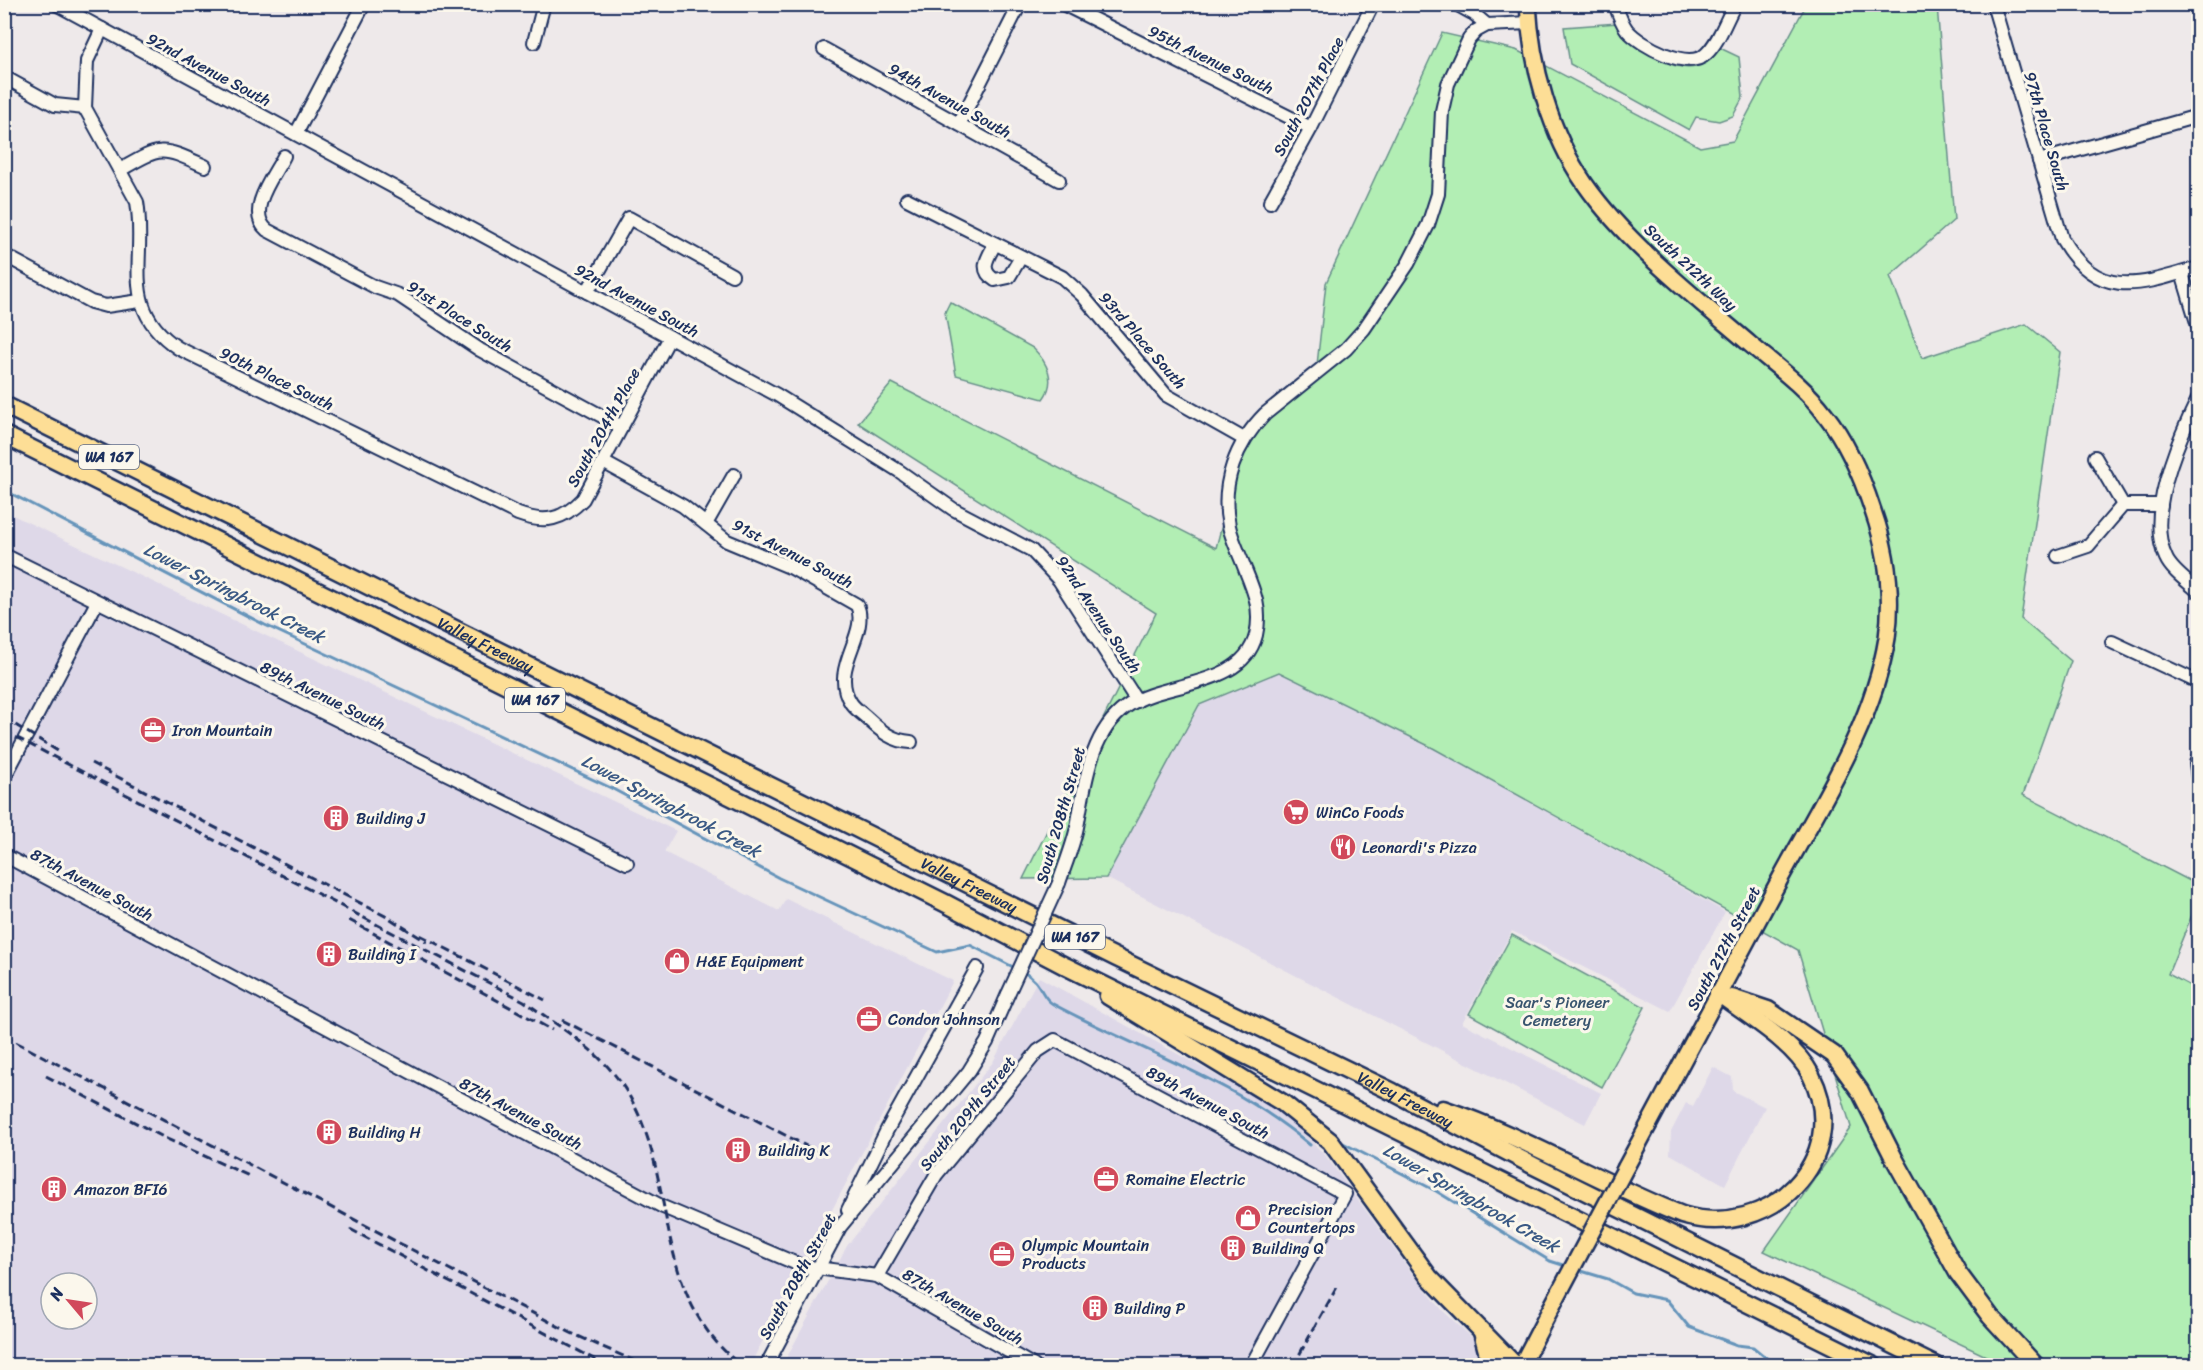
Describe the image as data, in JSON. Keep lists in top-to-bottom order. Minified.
{"streets":{"highway":["WA 167","Valley Freeway"],"main road":["South 212th Way","South 212th Street"],"street":["95th Avenue South","92nd Avenue South","South 207th Place","94th Avenue South","97th Place South","91st Place South","93rd Place South","90th Place South","South 204th Place","91st Avenue South","89th Avenue South","South 208th Street","87th Avenue South","South 209th Street"]},"crossings":[["95th Avenue South","South 207th Place"],["92nd Avenue South","South 204th Place"],["92nd Avenue South","South 208th Street"],["South 212th Way","South 212th Street"],["91st Place South","South 204th Place"],["93rd Place South","South 208th Street"],["90th Place South","South 204th Place"],["South 204th Place","91st Avenue South"],["89th Avenue South","South 209th Street"],["South 208th Street","87th Avenue South"],["87th Avenue South","South 209th Street"]],"water":["Lower Springbrook Creek"],"parks":["Saar's Pioneer Cemetery"],"places":{"office":["Iron Mountain","Condon Johnson","Romaine Electric","Olympic Mountain Products"],"supermarket":["WinCo Foods"],"building":["Building J","Building I","Building H","Building K","Amazon BFI6","Building Q","Building P"],"restaurant":["Leonardi's Pizza"],"shop":["H&E Equipment","Precision Countertops"]},"north":"top left"}
